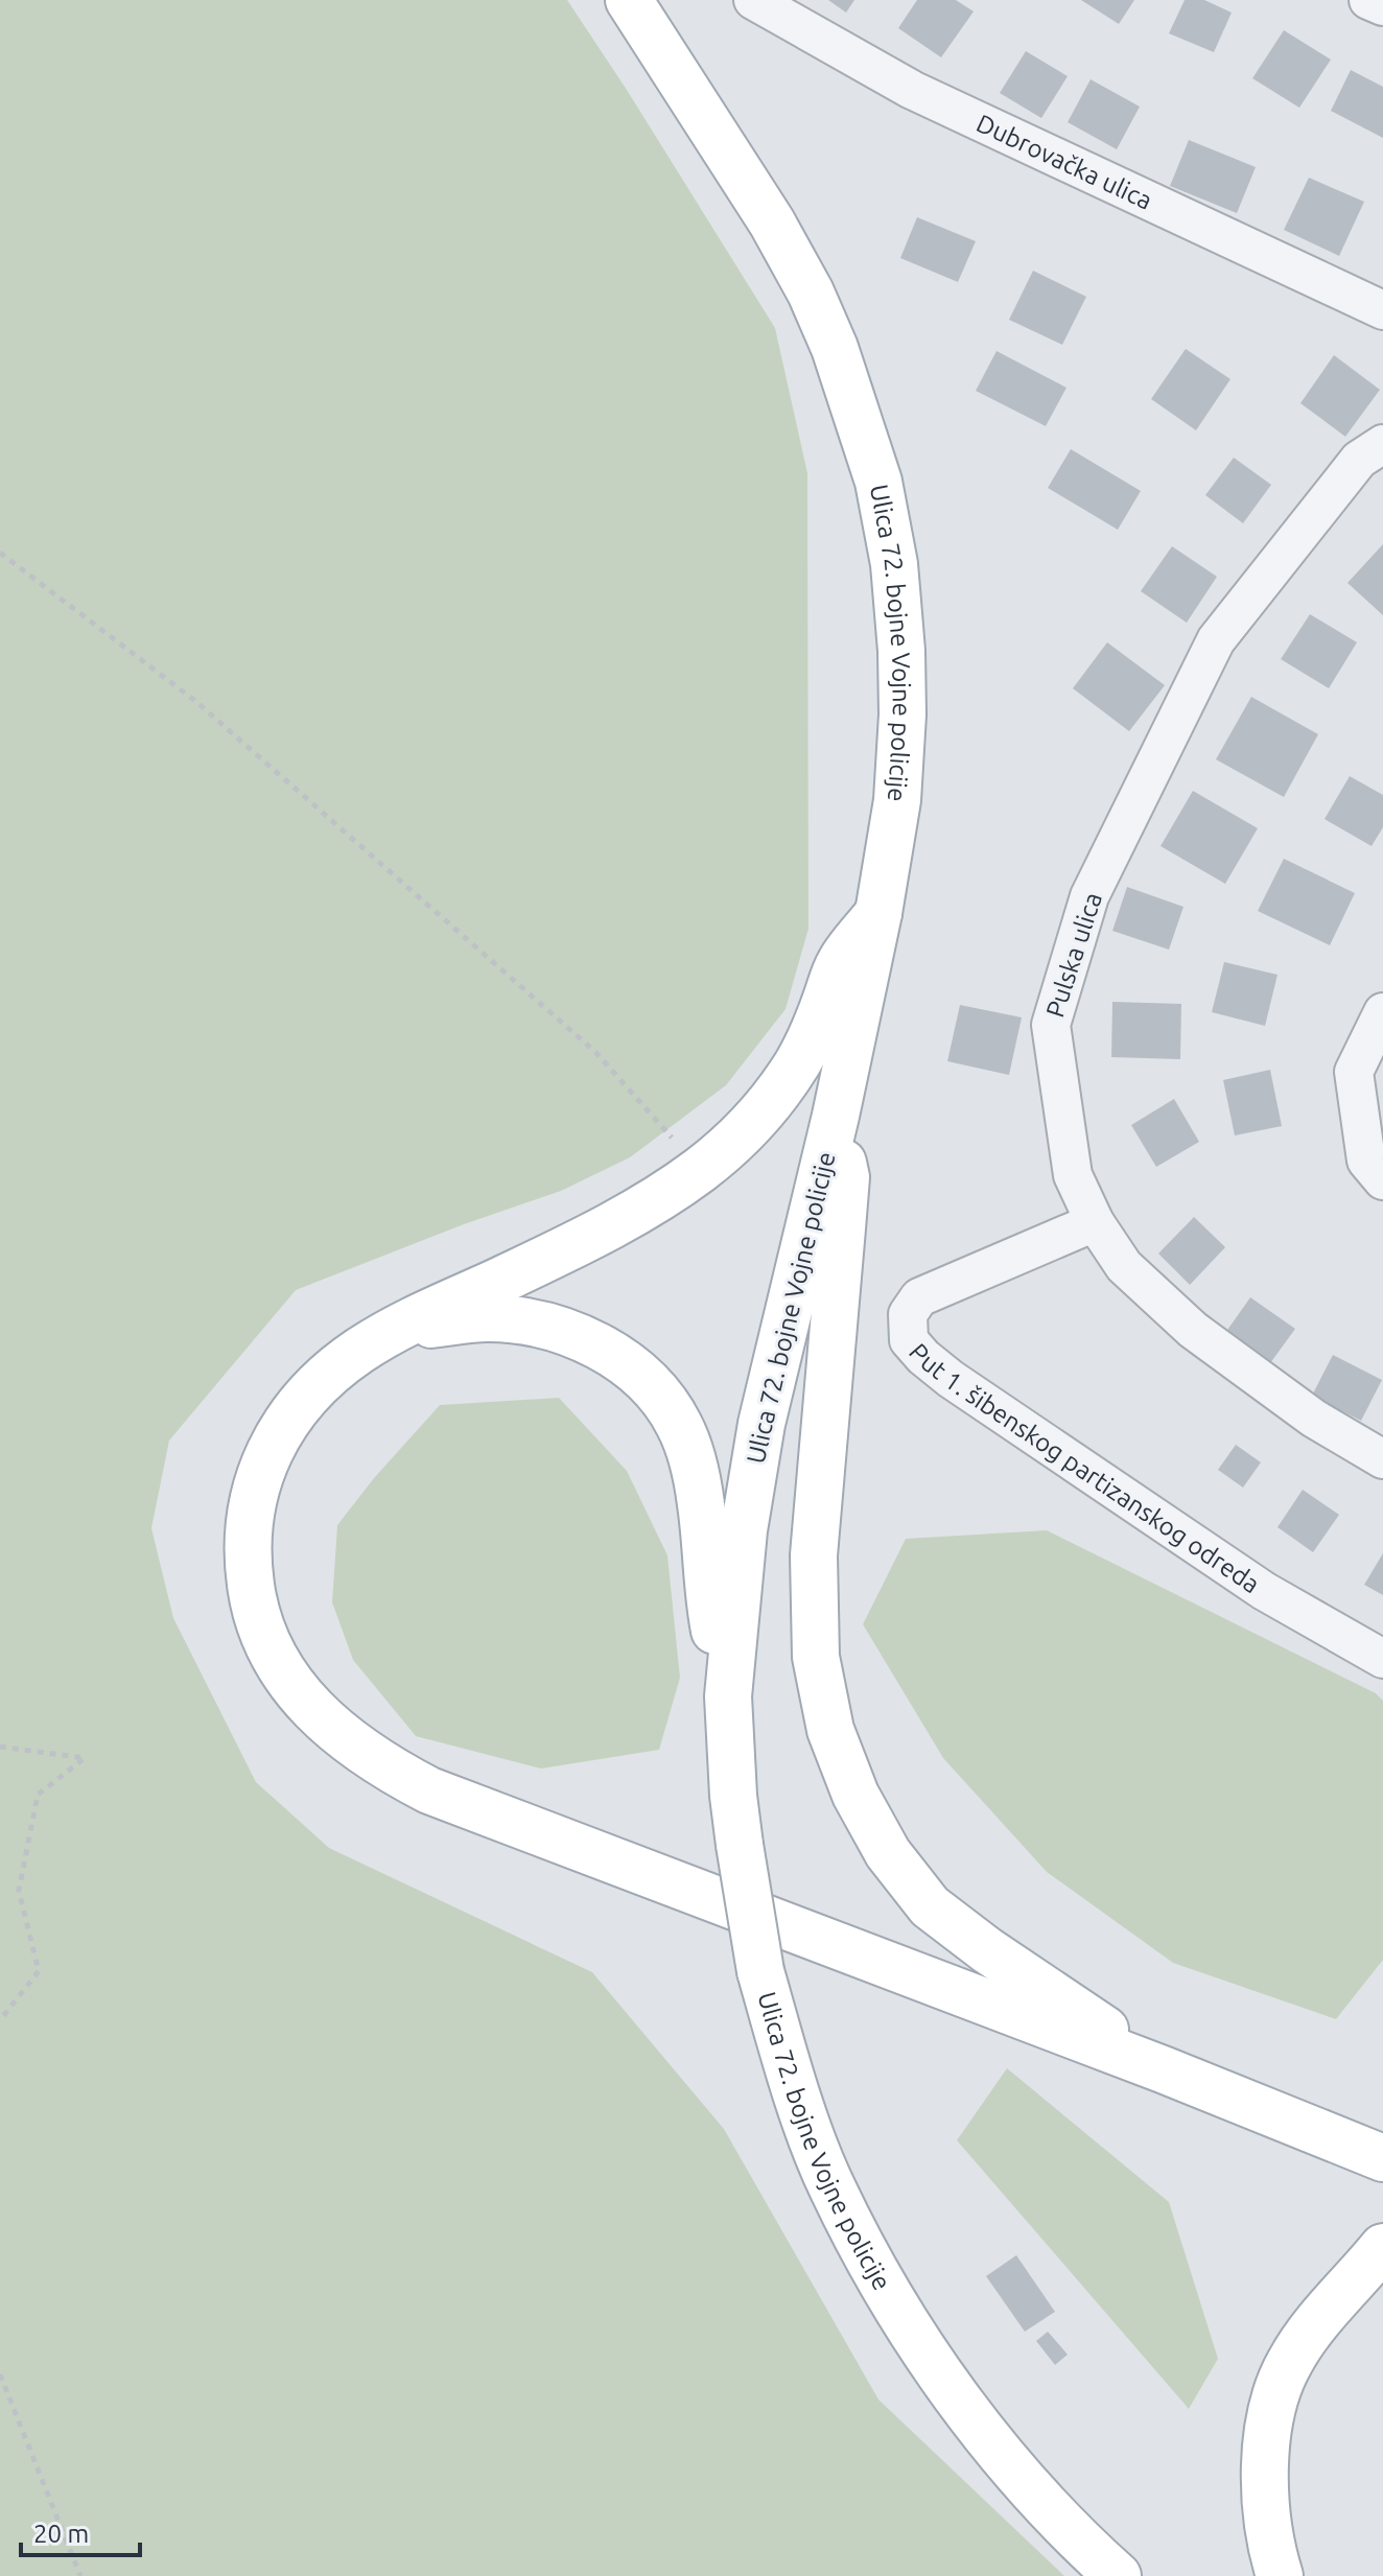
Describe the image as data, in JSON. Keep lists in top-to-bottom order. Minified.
{"streets":{"main road":["Ulica 72. bojne Vojne policije"],"street":["Dubrovačka ulica","Pulska ulica","Put 1. šibenskog partizanskog odreda"]},"crossings":[["Pulska ulica","Put 1. šibenskog partizanskog odreda"]],"scale_bar":"20 m"}
